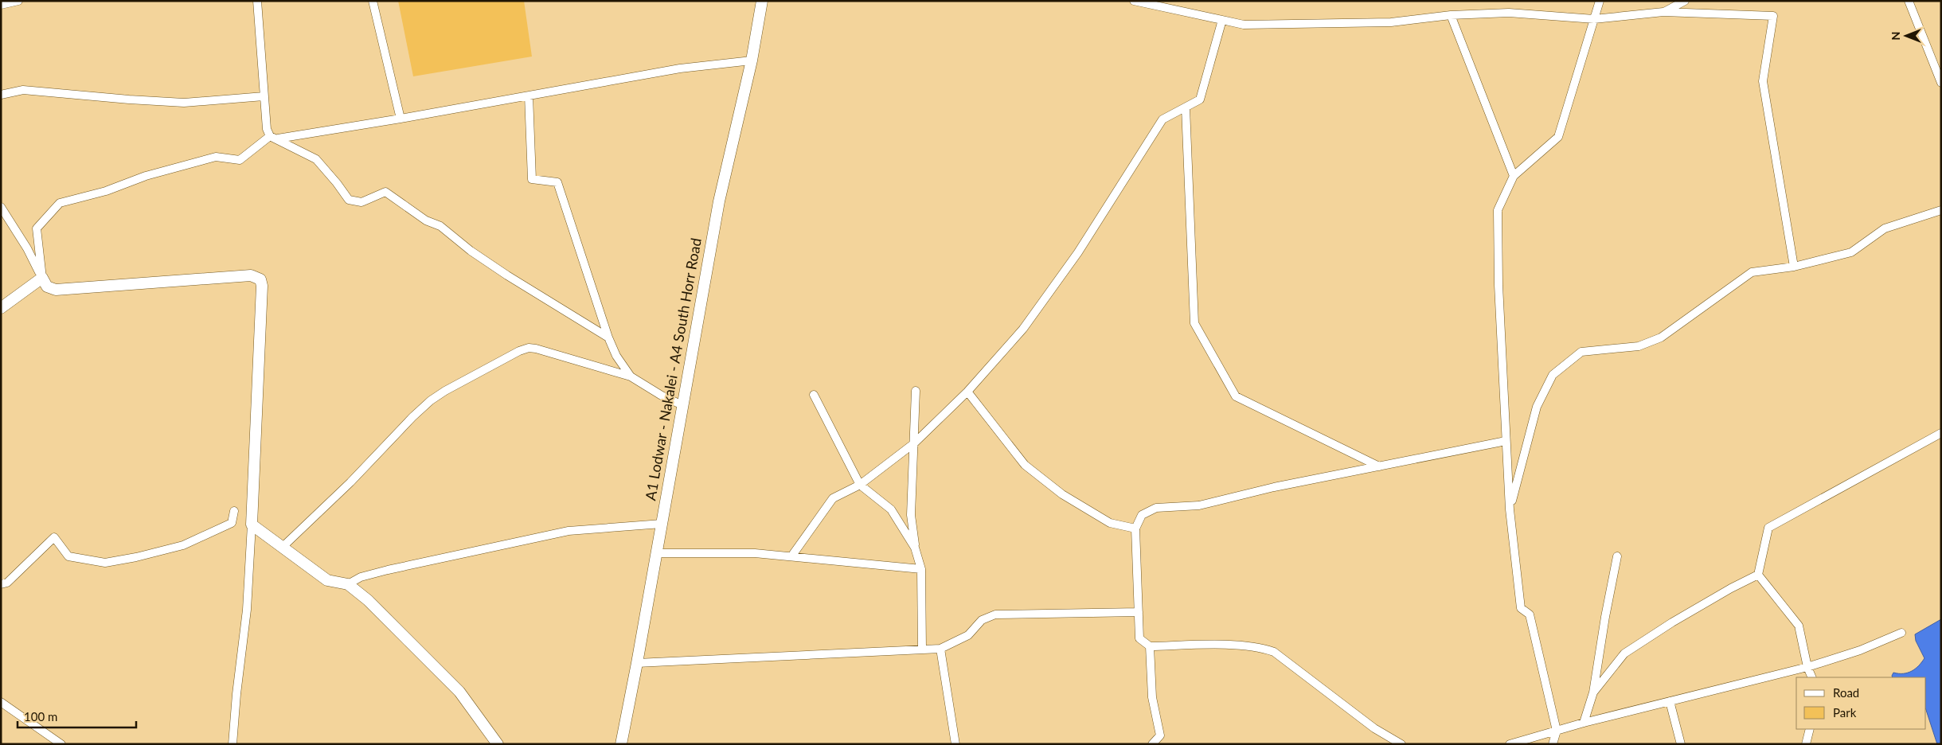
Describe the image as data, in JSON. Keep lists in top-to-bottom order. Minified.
{"streets":{"street":["A1 Lodwar - Nakalei - A4 South Horr Road"]},"legend":["Road","Park"],"scale_bar":"100 m","north":"left"}
